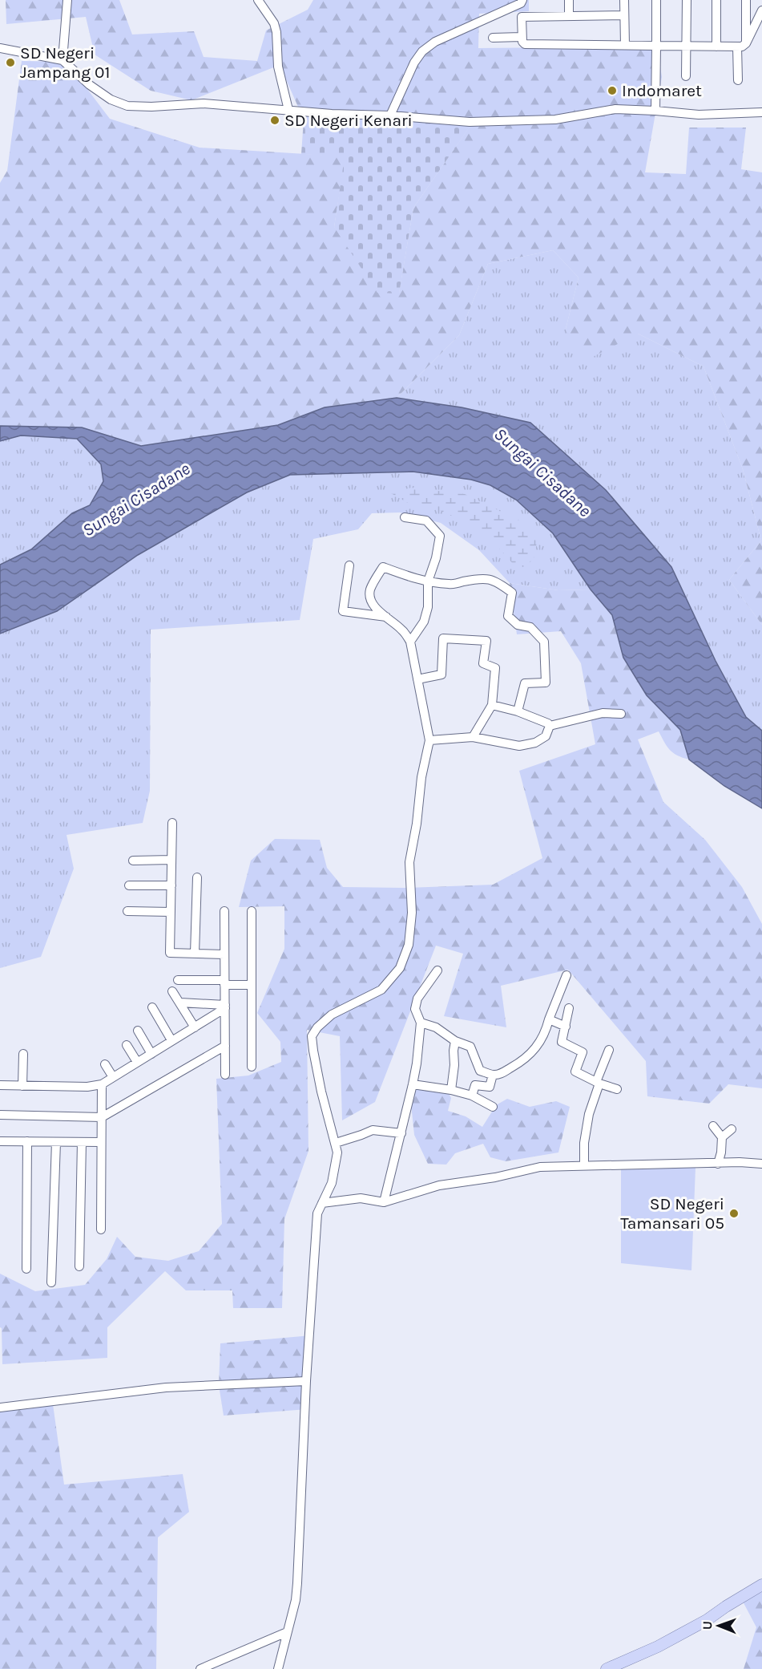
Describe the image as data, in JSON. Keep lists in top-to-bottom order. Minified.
{"water":["Sungai Cisadane"],"places":["SD Negeri Jampang 01","Indomaret","SD Negeri Kenari","SD Negeri Tamansari 05"],"north":"left"}
